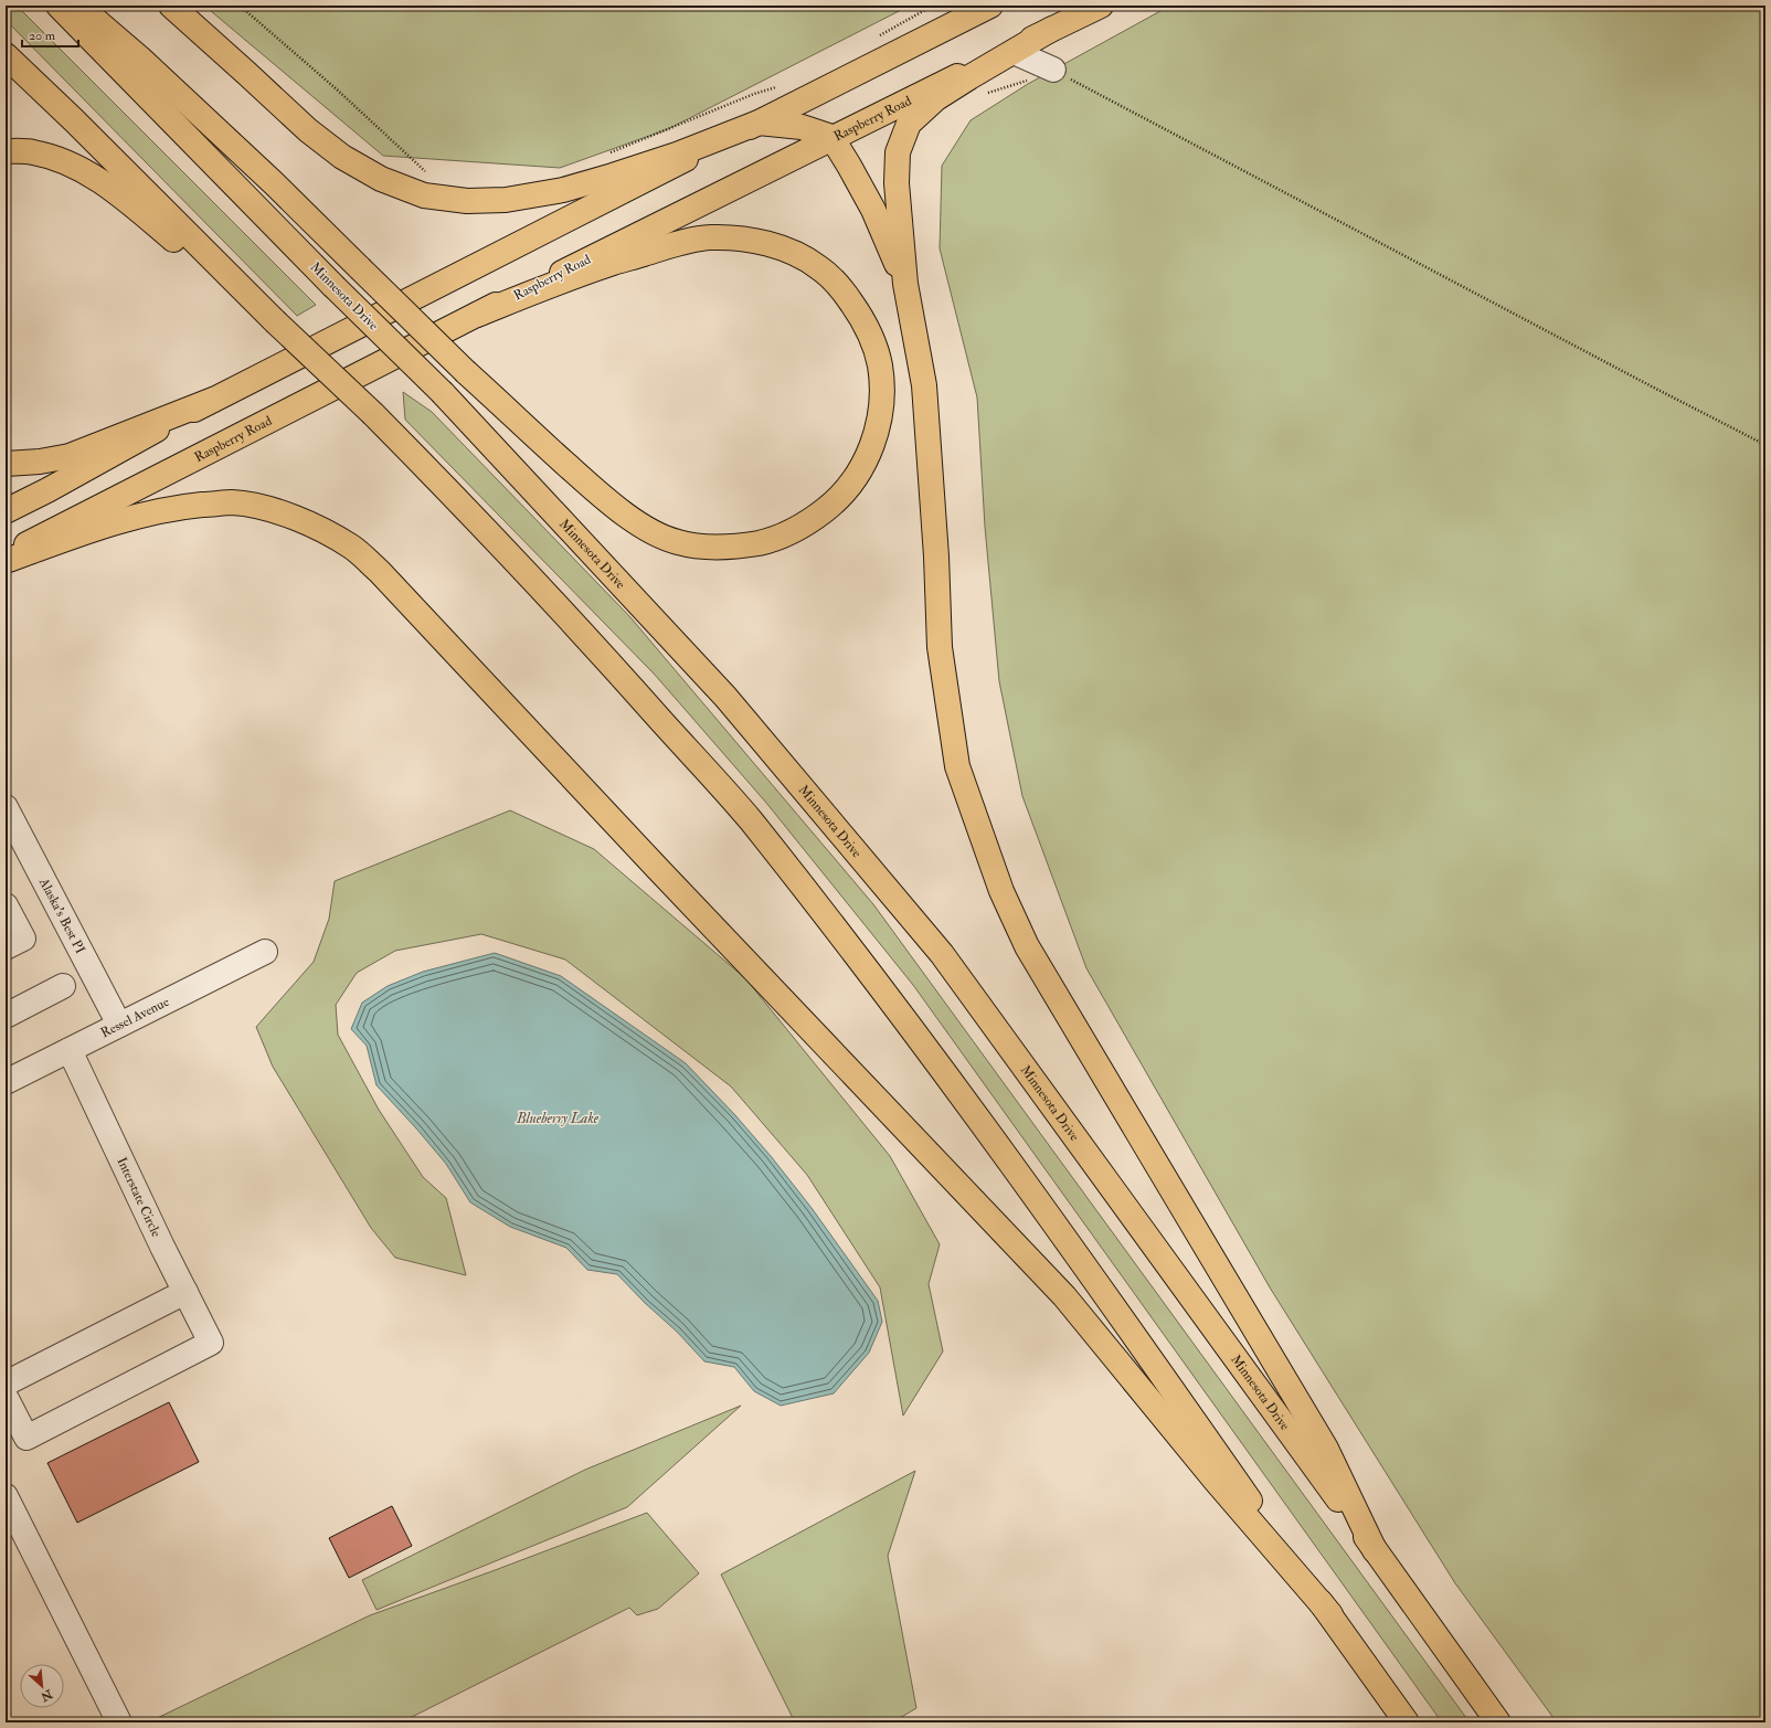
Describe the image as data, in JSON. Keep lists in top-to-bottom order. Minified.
{"streets":{"main road":["Raspberry Road","Minnesota Drive"],"street":["Alaska's Best PI","Ressel Avenue","Interstate Circle"]},"crossings":[["Alaska's Best PI","Ressel Avenue"],["Ressel Avenue","Interstate Circle"]],"water":["Blueberry Lake"],"scale_bar":"20 m","north":"bottom right"}
